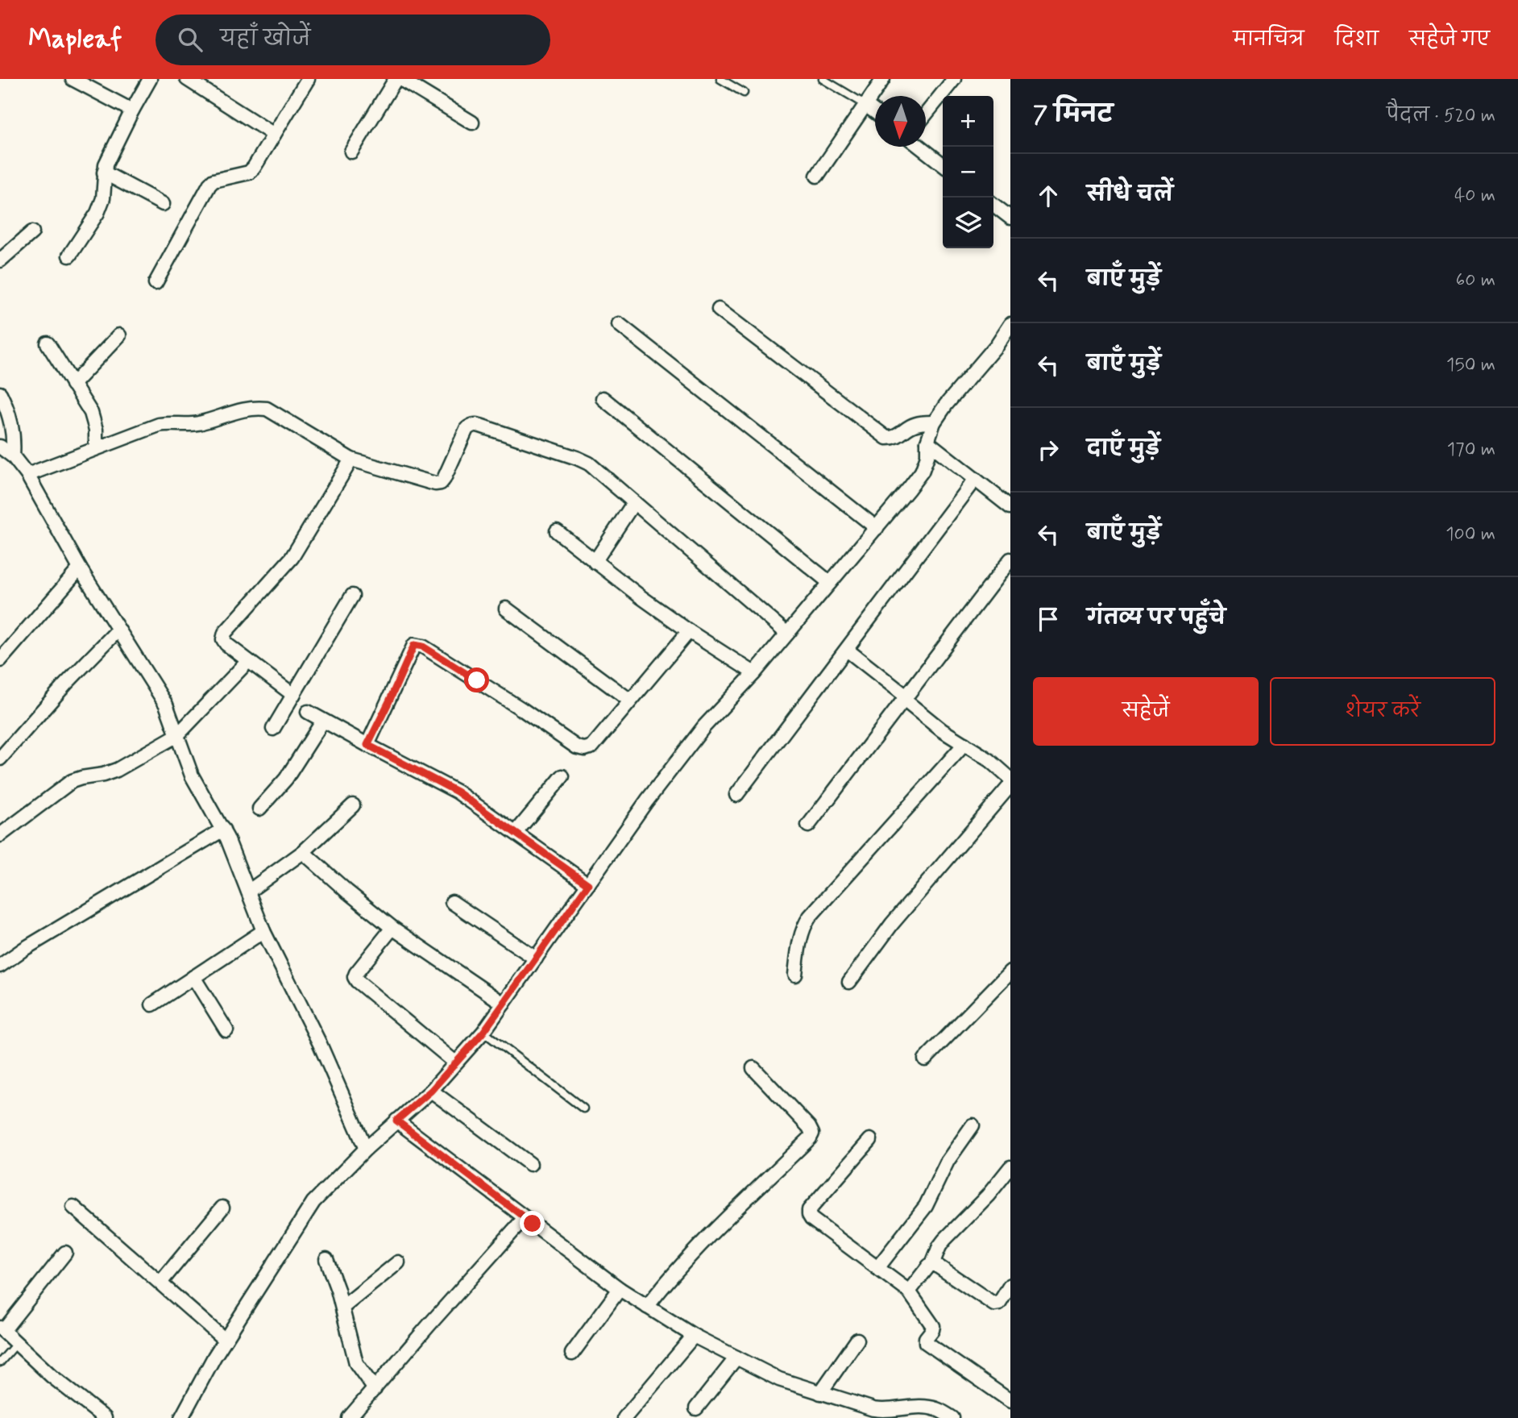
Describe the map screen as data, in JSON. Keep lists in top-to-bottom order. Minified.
{"north":"bottom","page":{"header":"Mapleaf","search":"यहाँ खोजें","nav":["मानचित्र","दिशा","सहेजे गए"],"heading":["7 मिनट","पैदल · 520 m"],"map_buttons":["+","−"],"list":[["सीधे चलें","40 m"],["बाएँ मुड़ें","60 m"],["बाएँ मुड़ें","150 m"],["दाएँ मुड़ें","170 m"],["बाएँ मुड़ें","100 m"],"गंतव्य पर पहुँचे"],"buttons":["सहेजें","शेयर करें"]}}
